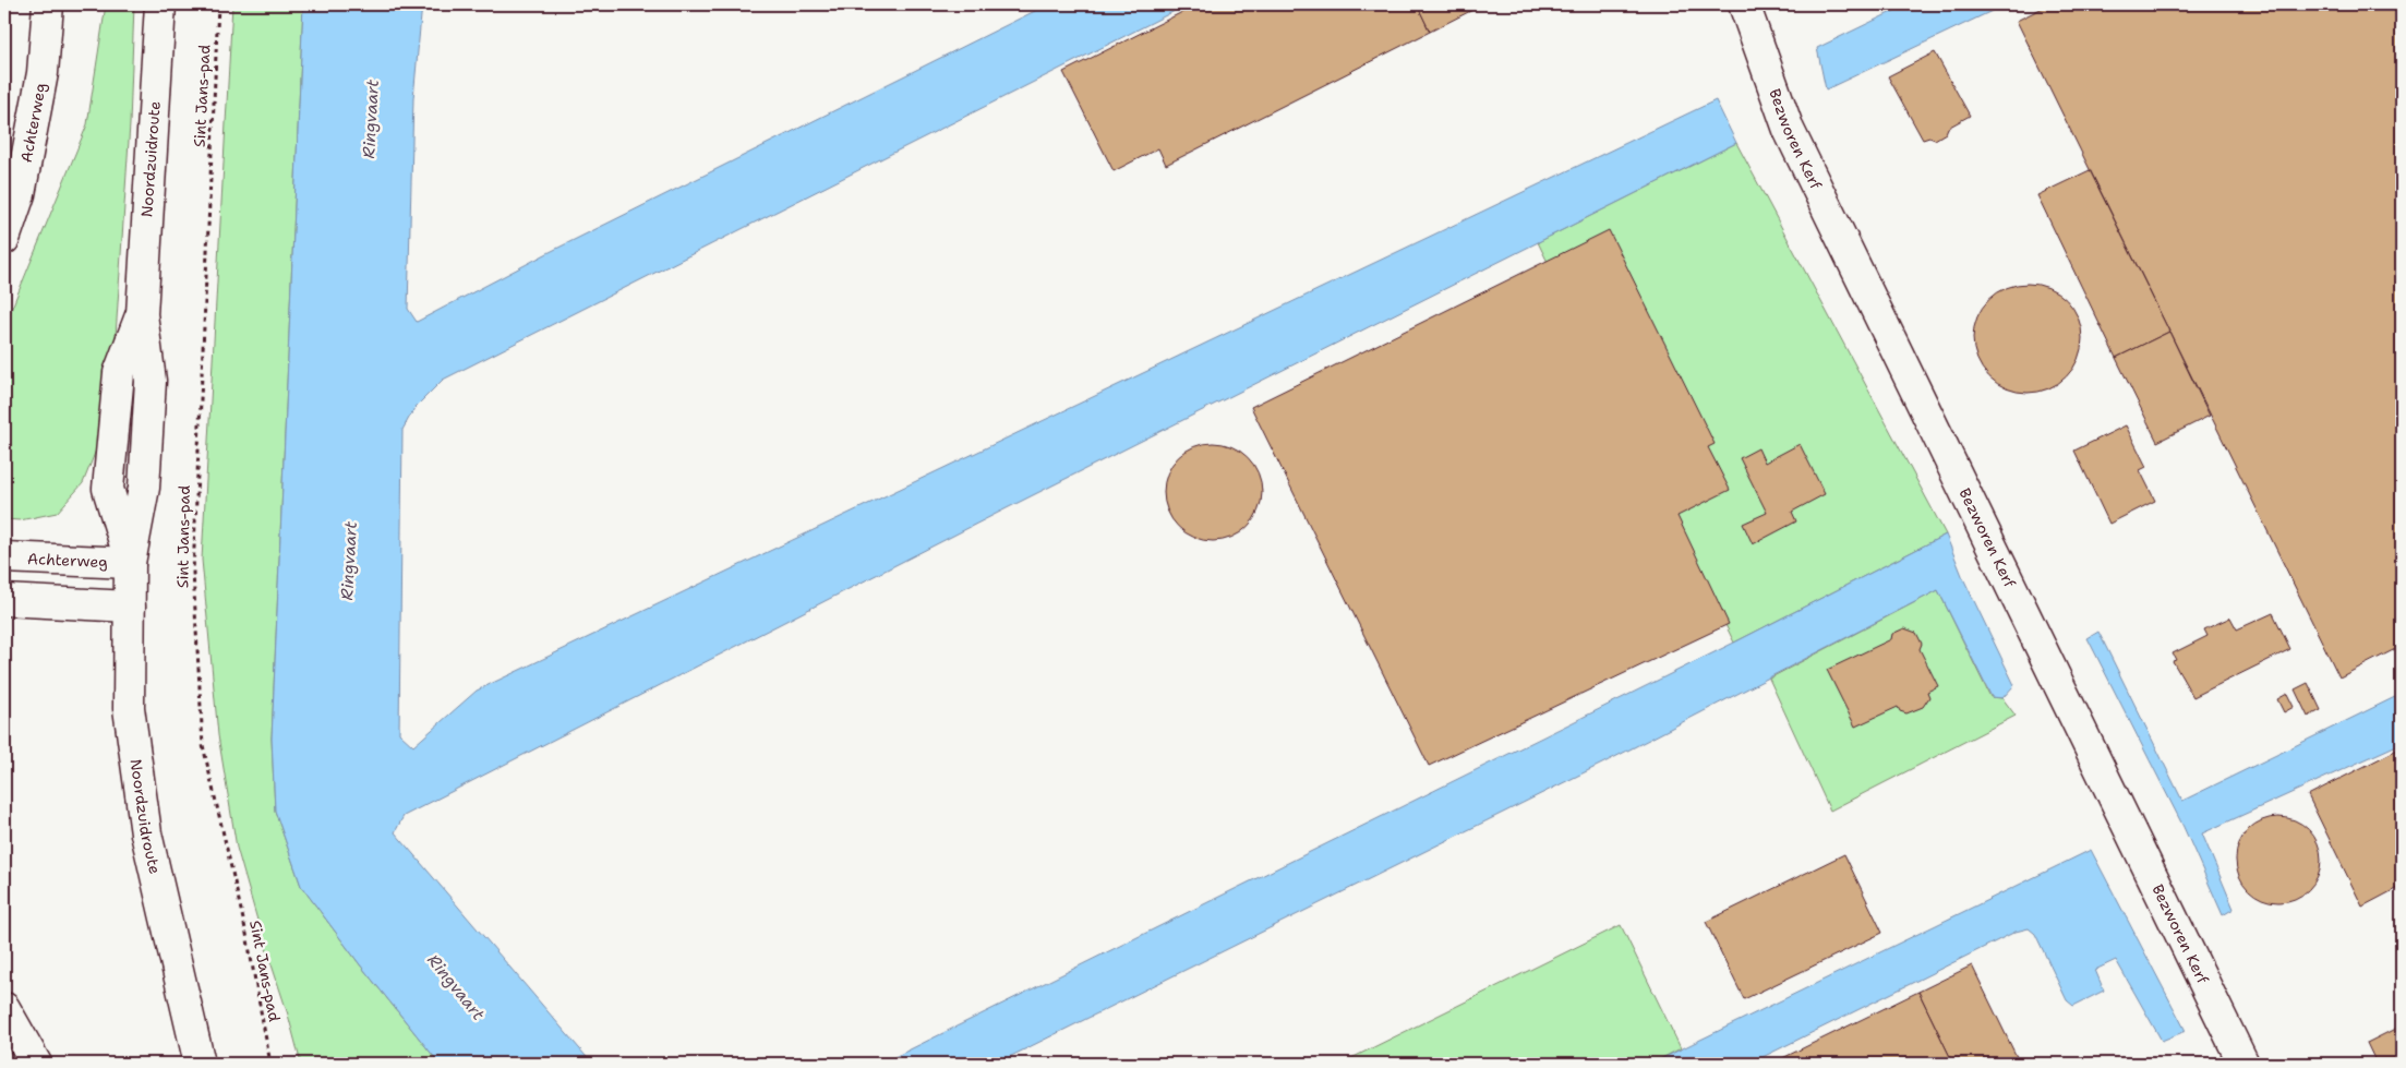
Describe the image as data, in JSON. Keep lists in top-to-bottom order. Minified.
{"streets":{"street":["Achterweg","Bezworen Kerf","Noordzuidroute"],"path":["Sint Jans-pad"]},"crossings":[["Achterweg","Noordzuidroute"]],"water":["Ringvaart"]}
